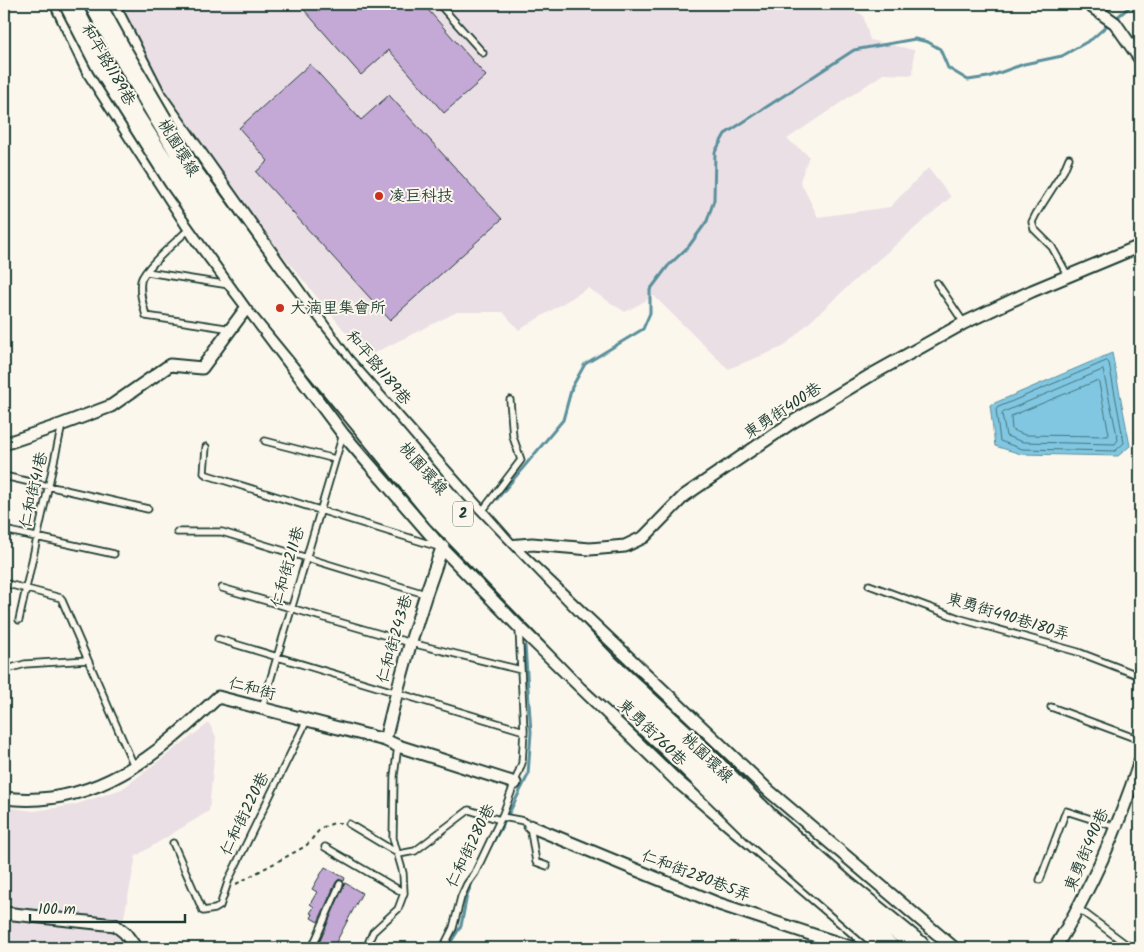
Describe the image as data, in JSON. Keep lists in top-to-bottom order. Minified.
{"streets":{"highway":["桃園環線","2"],"street":["和平路1189巷","東勇街400巷","仁和街243巷","仁和街","東勇街760巷","東勇街490巷","仁和街280巷5弄"],"lane":["仁和街41巷","仁和街211巷","東勇街490巷180弄","仁和街220巷","仁和街280巷"]},"crossings":[["和平路1189巷","東勇街400巷"],["和平路1189巷","仁和街211巷"],["和平路1189巷","仁和街243巷"],["和平路1189巷","東勇街760巷"],["東勇街400巷","仁和街243巷"],["東勇街400巷","東勇街760巷"],["仁和街211巷","仁和街"],["仁和街243巷","仁和街"],["仁和街243巷","東勇街760巷"],["仁和街","仁和街220巷"],["仁和街","仁和街280巷"],["東勇街760巷","仁和街280巷"]],"places":["凌巨科技","大湳里集會所"],"scale_bar":"100 m"}
